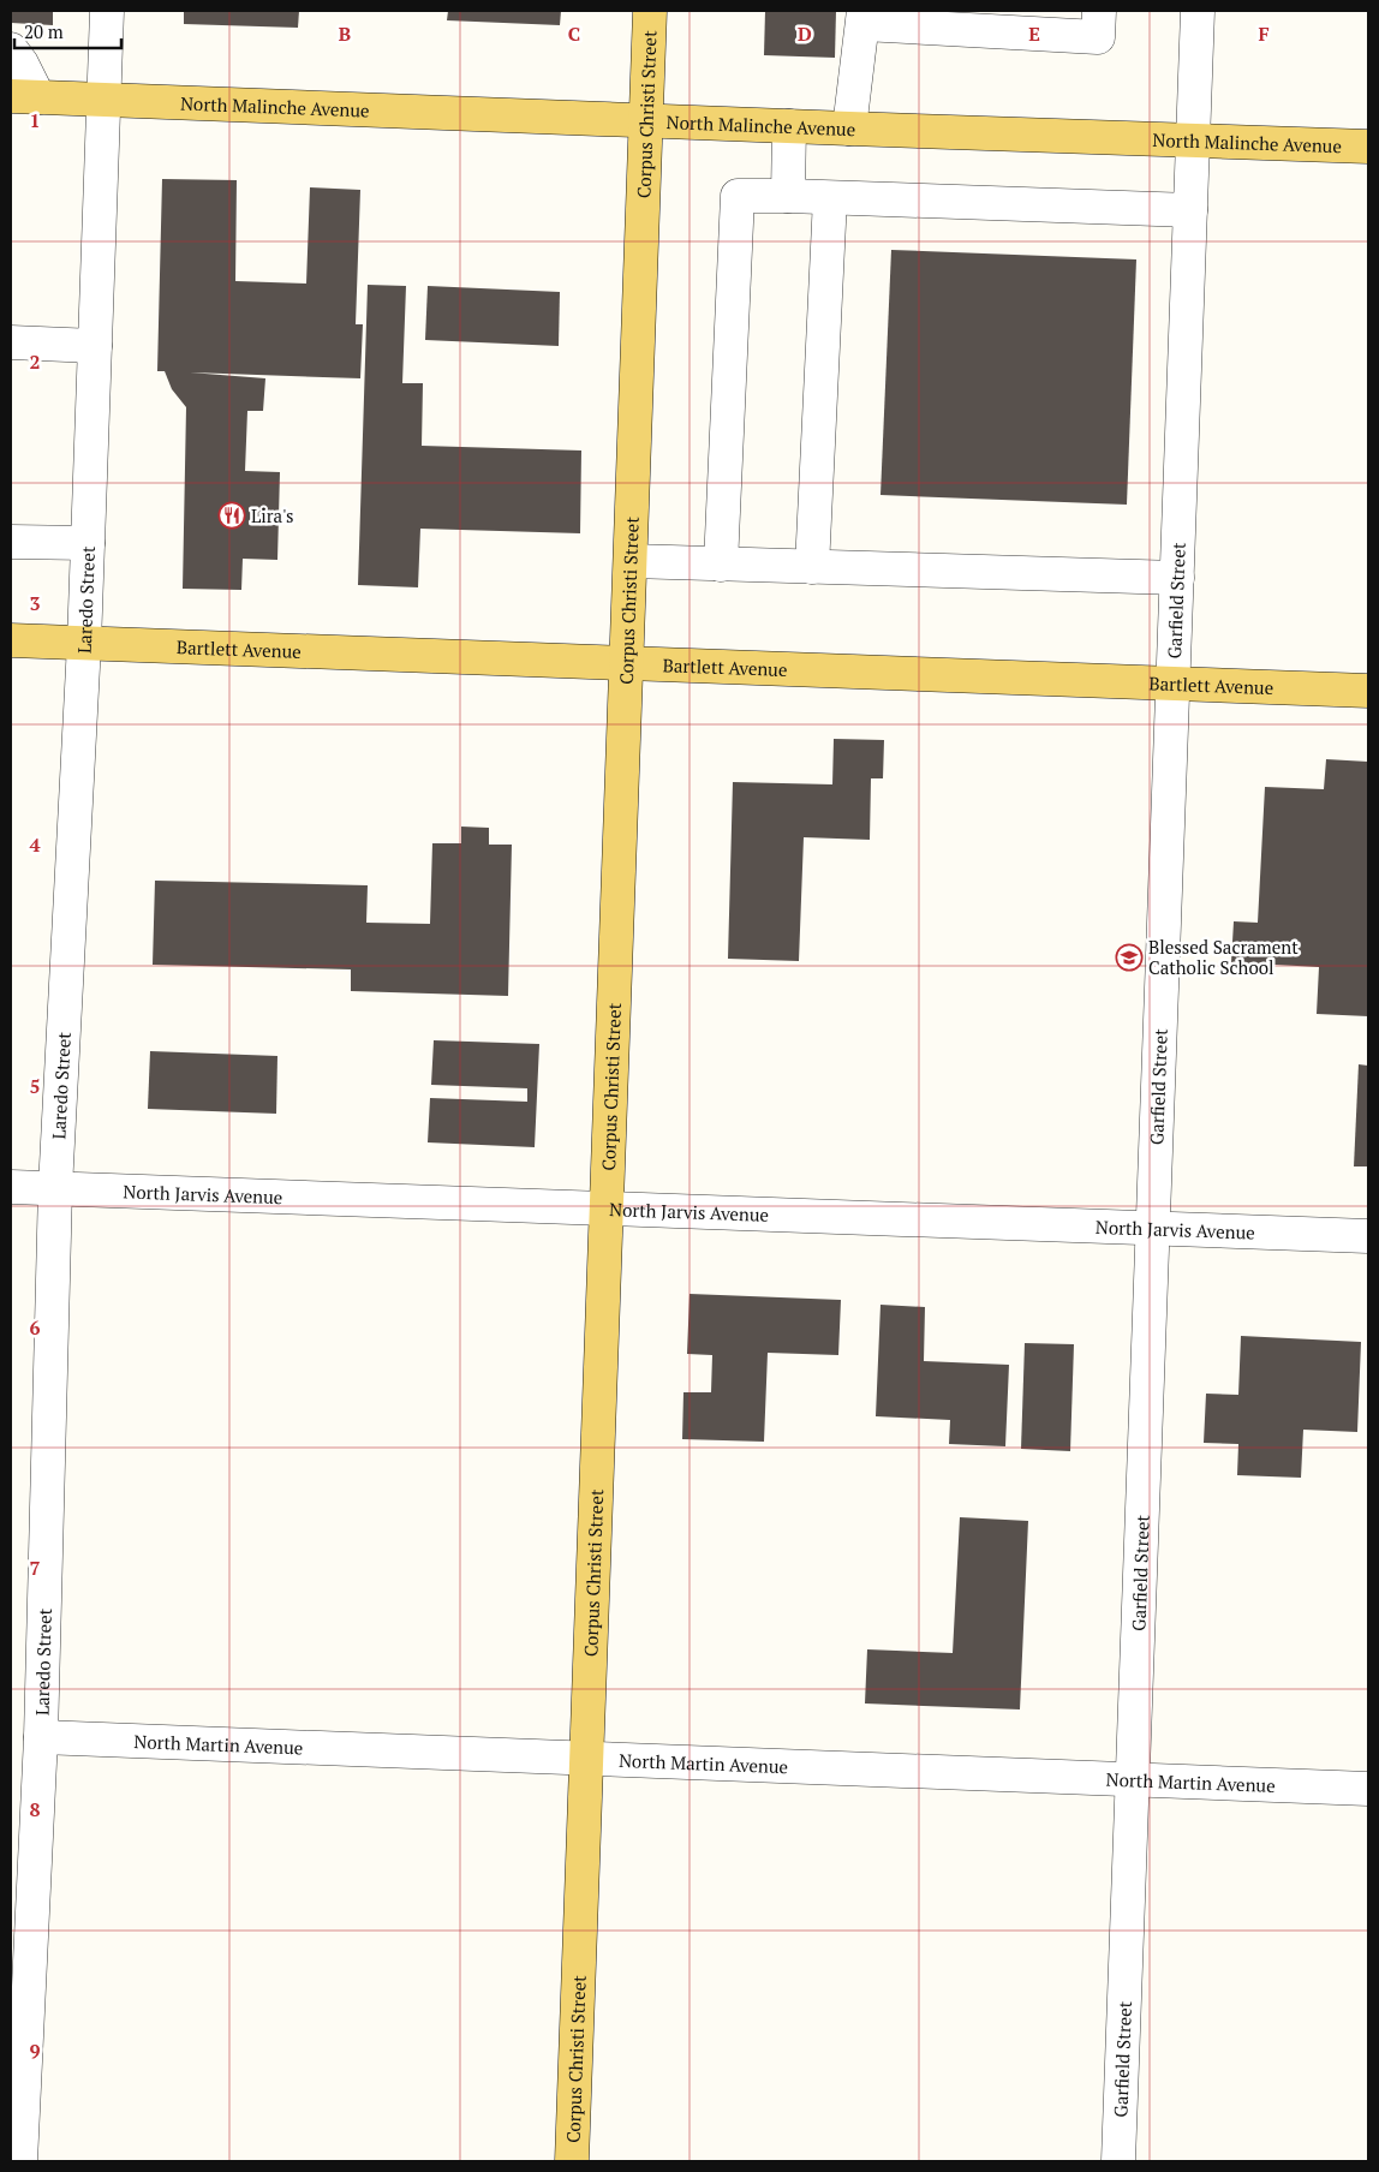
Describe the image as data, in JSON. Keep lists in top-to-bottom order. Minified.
{"streets":{"main road":["North Malinche Avenue","Corpus Christi Street","Bartlett Avenue"],"street":["Laredo Street","Garfield Street","North Jarvis Avenue","North Martin Avenue"]},"crossings":[["North Malinche Avenue","Corpus Christi Street"],["North Malinche Avenue","Laredo Street"],["North Malinche Avenue","Garfield Street"],["Corpus Christi Street","Bartlett Avenue"],["Corpus Christi Street","North Jarvis Avenue"],["Corpus Christi Street","North Martin Avenue"],["Laredo Street","Bartlett Avenue"],["Laredo Street","North Jarvis Avenue"],["Laredo Street","North Martin Avenue"],["Garfield Street","Bartlett Avenue"],["Garfield Street","North Jarvis Avenue"],["Garfield Street","North Martin Avenue"]],"places":{"restaurant":["Lira's"],"school or university":["Blessed Sacrament Catholic School"]},"scale_bar":"20 m","grid":{"columns":["B","C","D","E","F"],"rows":["1","2","3","4","5","6","7","8","9"]}}
